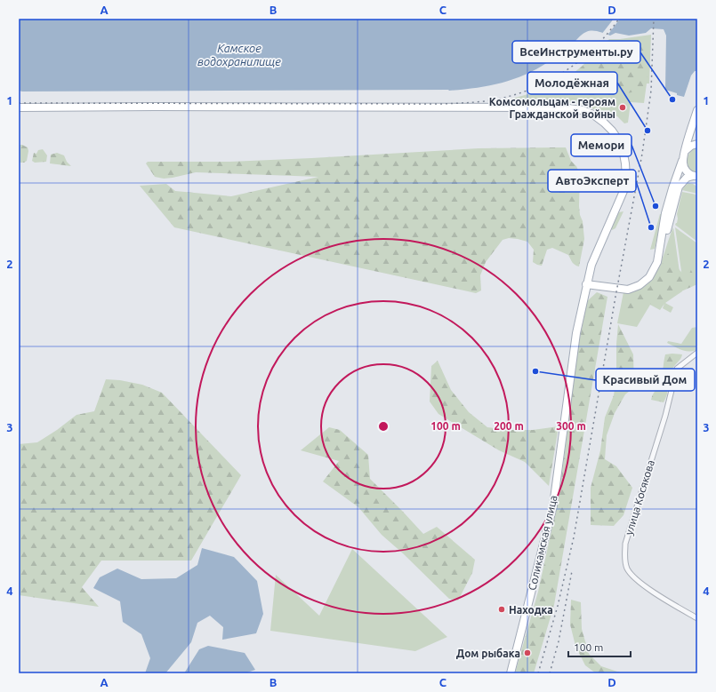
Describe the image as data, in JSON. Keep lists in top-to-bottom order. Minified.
{"streets":{"main road":["Соликамская улица"],"street":["улица Косякова"]},"water":["Камское водохранилище"],"places":["ВсеИнструменты.ру","Комсомольцам - героям Гражданской войны","Молодёжная","Мемори","АвтоЭксперт","Красивый Дом","Находка","Дом рыбака"],"scale_bar":"100 m","grid":{"columns":["A","B","C","D"],"rows":["1","2","3","4"]},"rings":["100 m","200 m","300 m"]}
